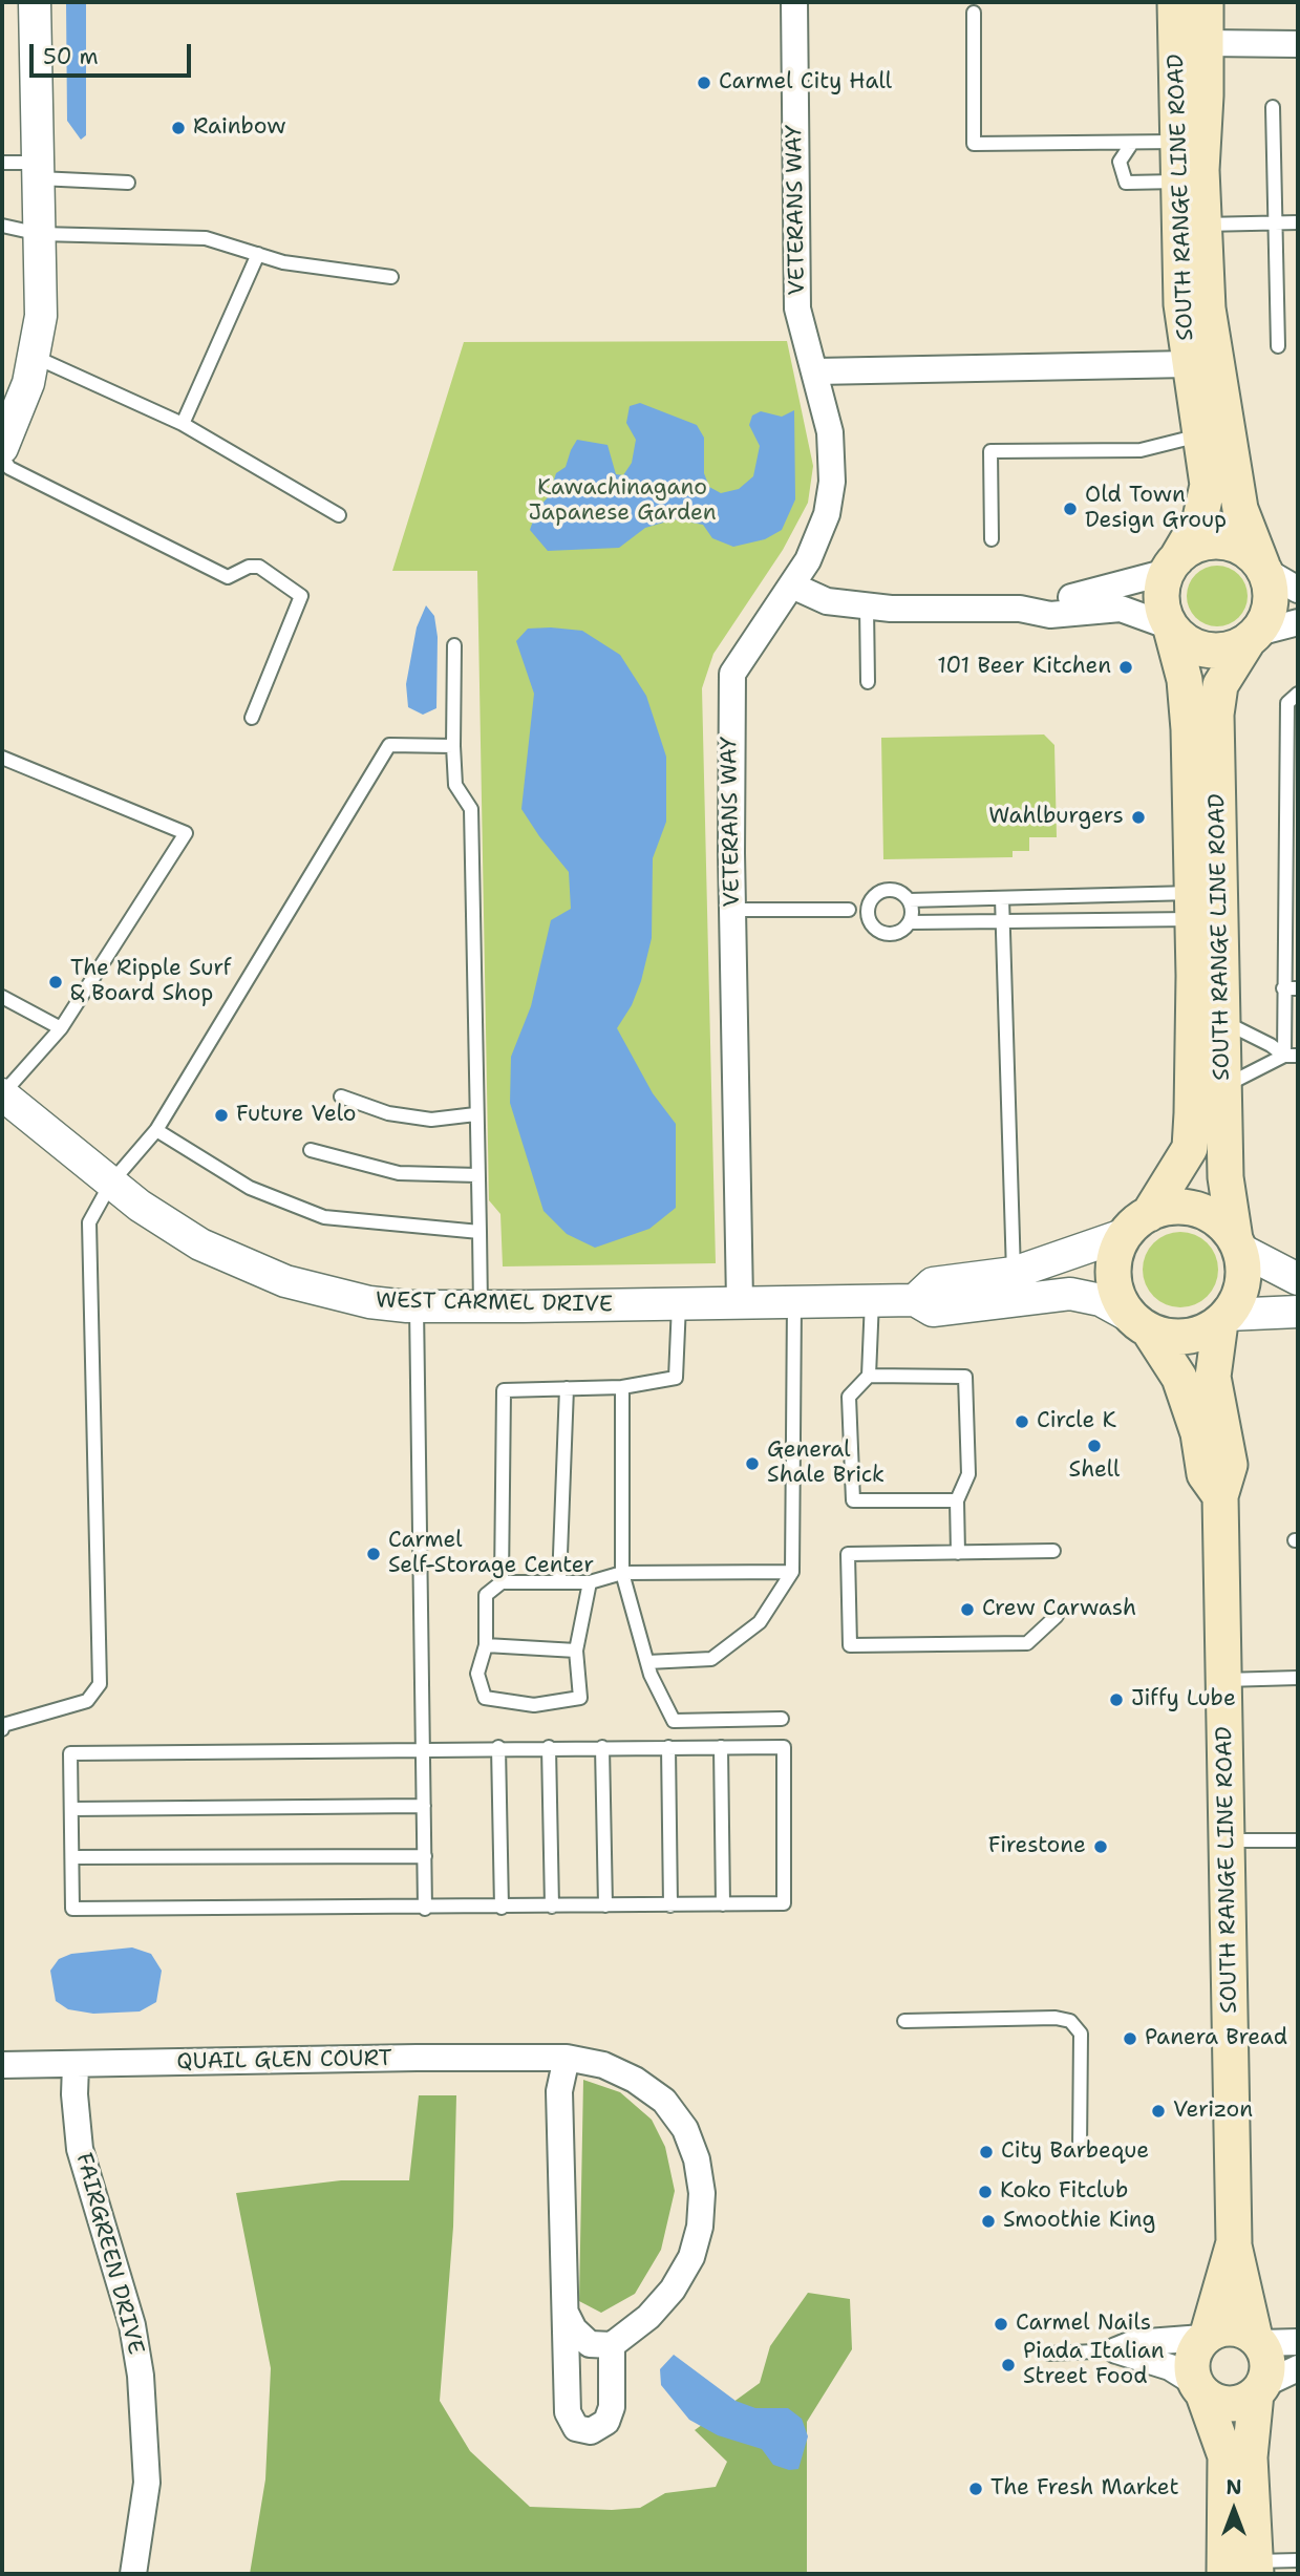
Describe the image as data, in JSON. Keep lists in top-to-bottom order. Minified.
{"streets":{"main road":["SOUTH RANGE LINE ROAD"],"street":["VETERANS WAY","WEST CARMEL DRIVE","QUAIL GLEN COURT","FAIRGREEN DRIVE"]},"crossings":[["SOUTH RANGE LINE ROAD","WEST CARMEL DRIVE"],["VETERANS WAY","WEST CARMEL DRIVE"],["QUAIL GLEN COURT","FAIRGREEN DRIVE"]],"parks":["Kawachinagano Japanese Garden"],"places":["Carmel City Hall","Rainbow","Old Town Design Group","101 Beer Kitchen","Wahlburgers","The Ripple Surf & Board Shop","Future Velo","Circle K","Shell","General Shale Brick","Carmel Self-Storage Center","Crew Carwash","Jiffy Lube","Firestone","Panera Bread","Verizon","City Barbeque","Koko Fitclub","Smoothie King","Carmel Nails","Piada Italian Street Food","The Fresh Market"],"scale_bar":"50 m","north":"top"}
